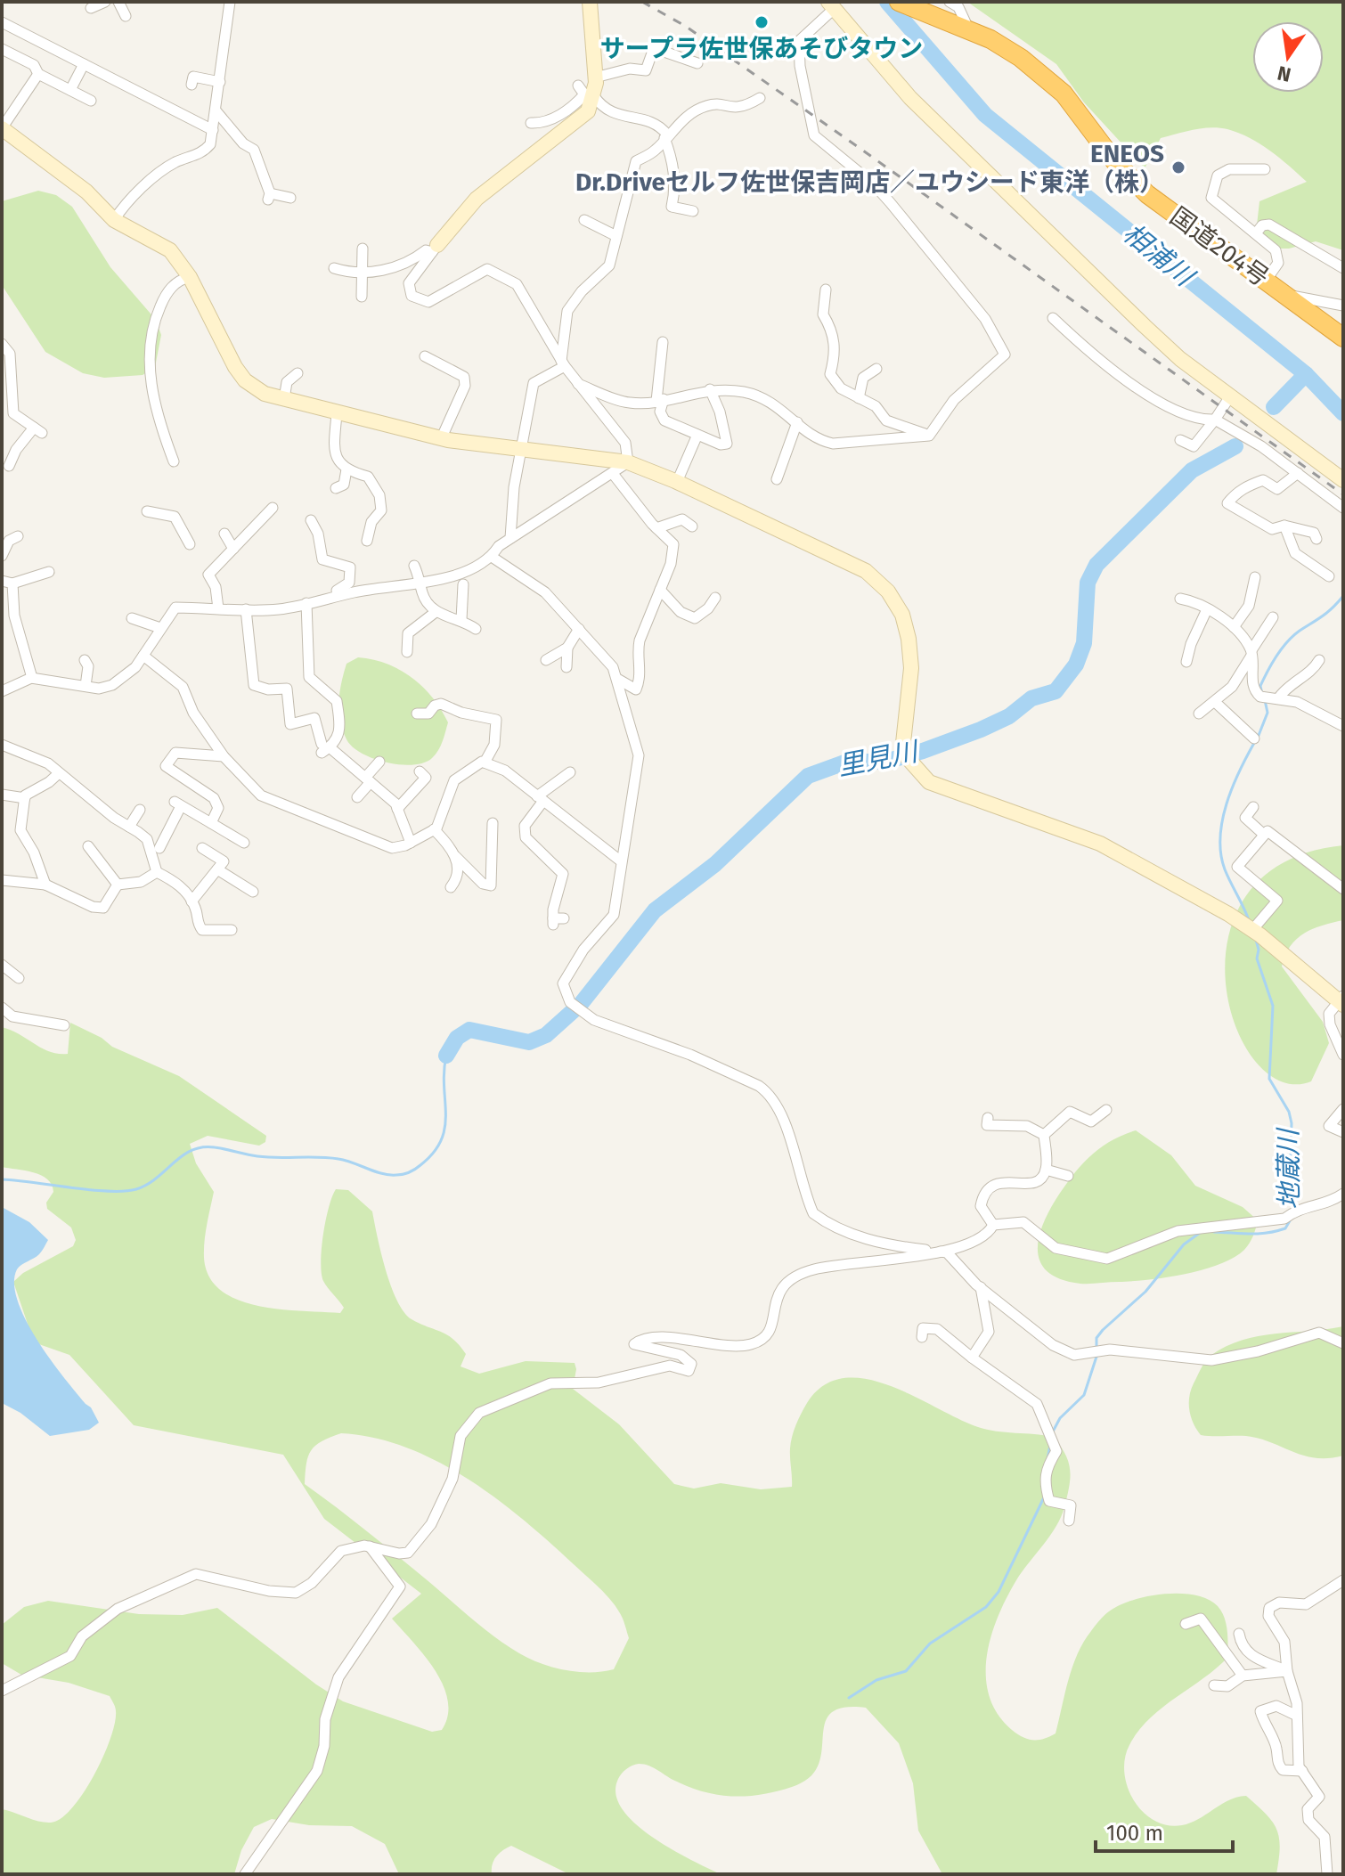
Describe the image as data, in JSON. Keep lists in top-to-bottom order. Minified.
{"streets":{"highway":["国道204号"]},"water":["相浦川","里見川","地蔵川"],"places":["サープラ佐世保あそびタウン","ENEOS Dr.Driveセルフ佐世保吉岡店／ユウシード東洋（株）"],"scale_bar":"100 m","north":"bottom"}
